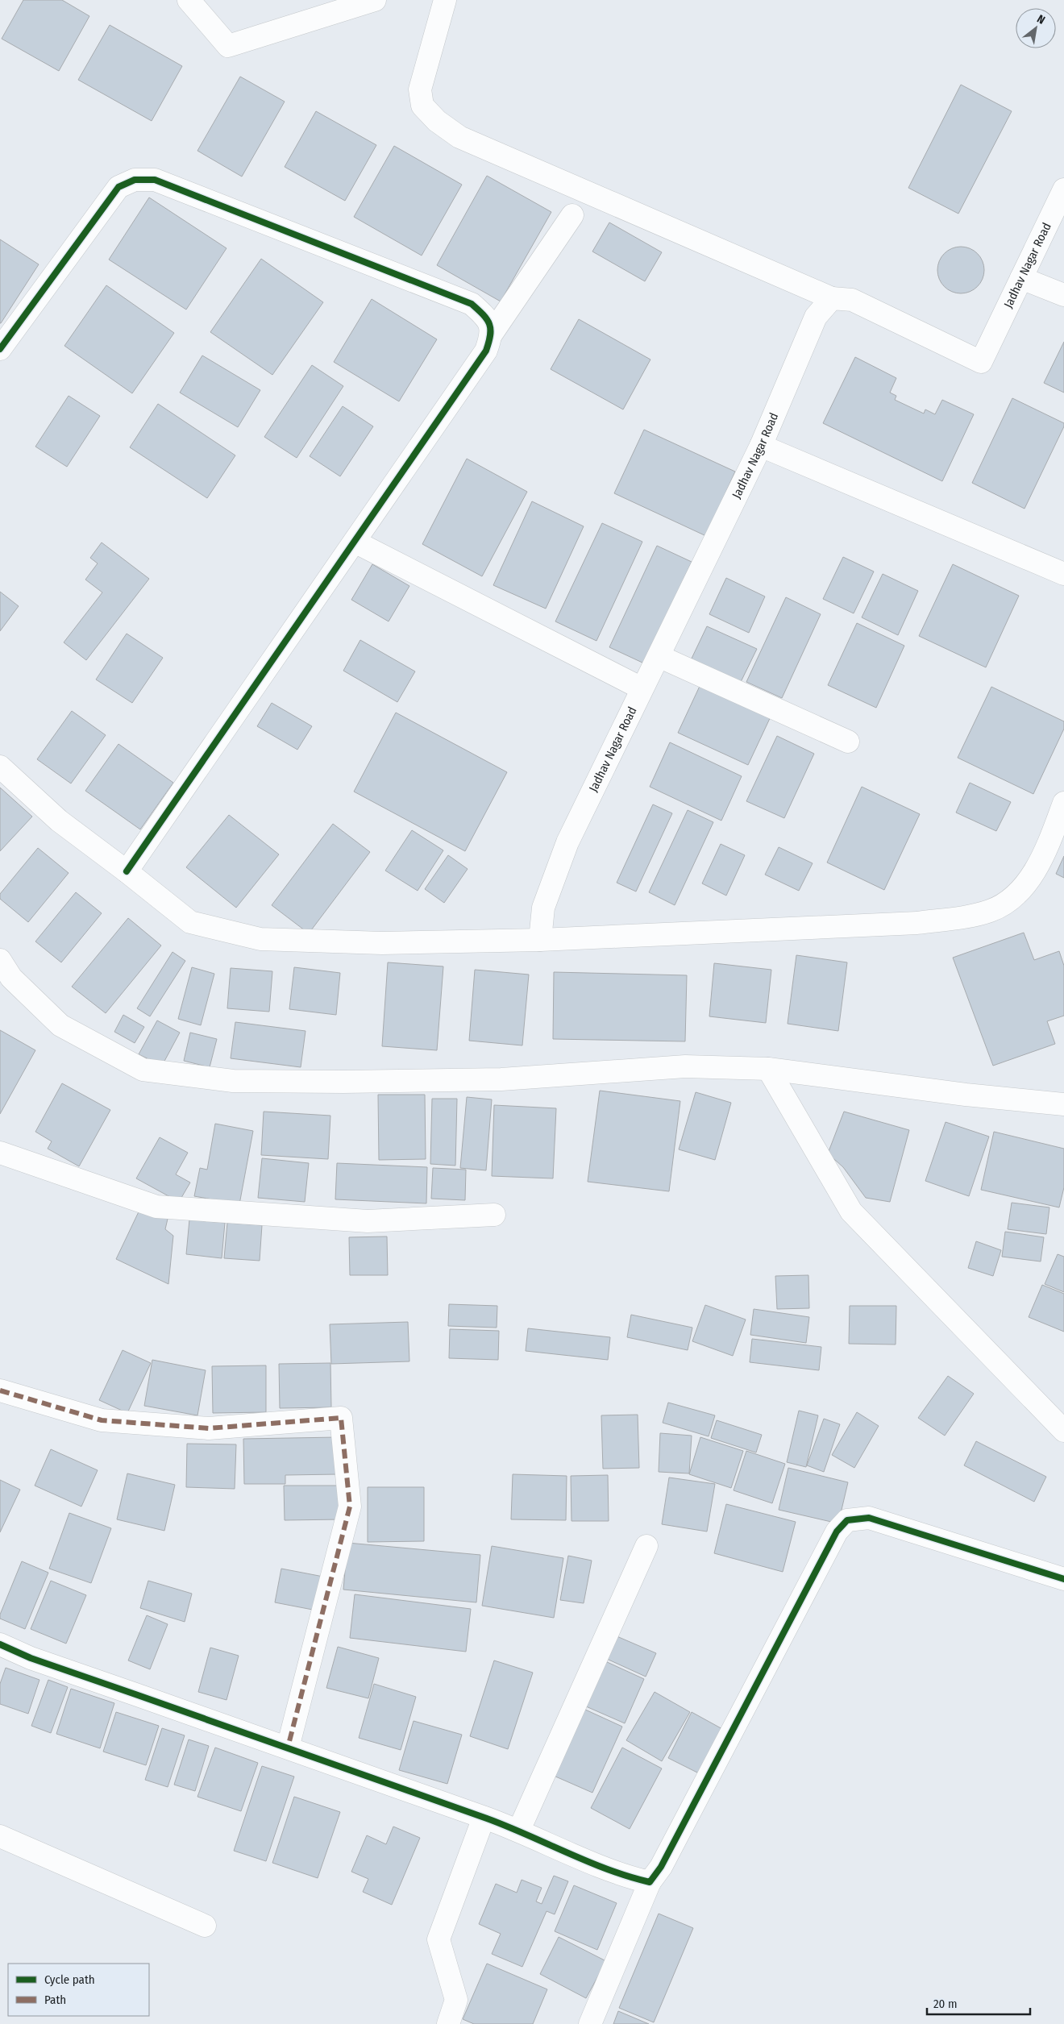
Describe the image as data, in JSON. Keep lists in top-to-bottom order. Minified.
{"streets":{"street":["Jadhav Nagar Road"]},"legend":["Cycle path","Path"],"scale_bar":"20 m","north":"top right"}
